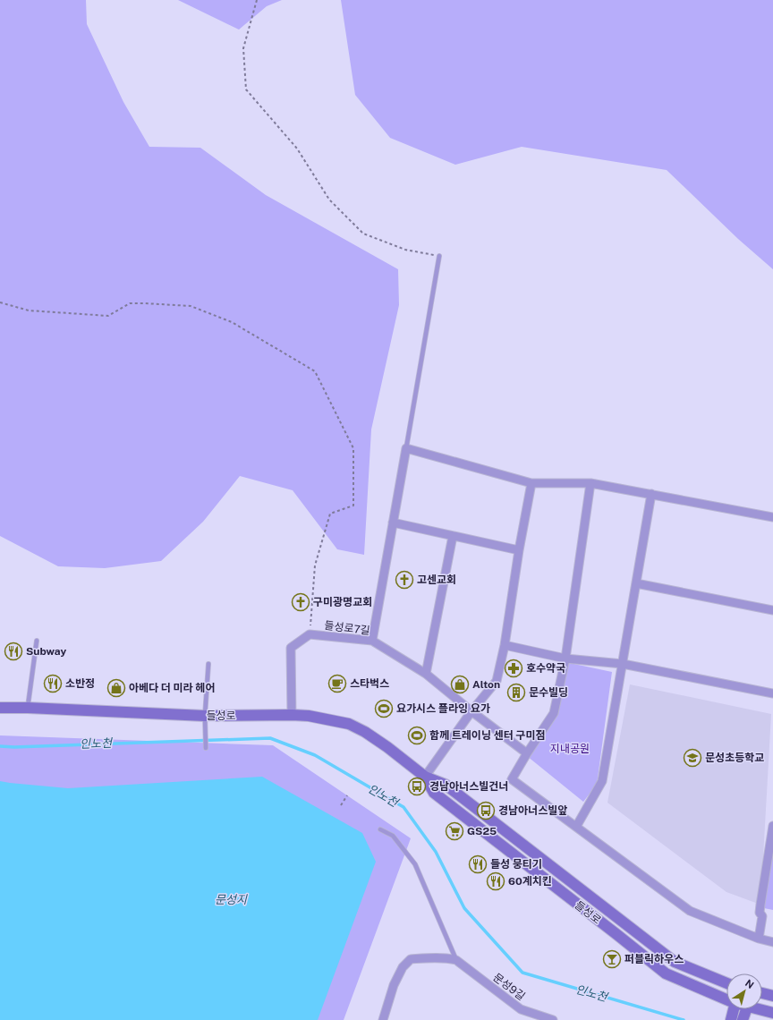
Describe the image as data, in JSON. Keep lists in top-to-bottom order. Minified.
{"streets":{"street":["들성로7길","들성로","문성9길"]},"crossings":[["들성로7길","들성로"]],"water":["인노천","문성지"],"parks":["지내공원"],"places":{"church":["고센교회","구미광명교회"],"restaurant":["Subway","소반정","들성 뭉티기","60계치킨"],"pharmacy":["호수약국"],"cafe":["스타벅스"],"shop":["Alton","아베다 더 미라 헤어"],"building":["문수빌딩"],"sports":["요가시스 플라잉 요가","함께 트레이닝 센터 구미점"],"school or university":["문성초등학교"],"bus stop":["경남아너스빌건너","경남아너스빌앞"],"supermarket":["GS25"],"bar":["퍼블릭하우스"]},"north":"top right"}
